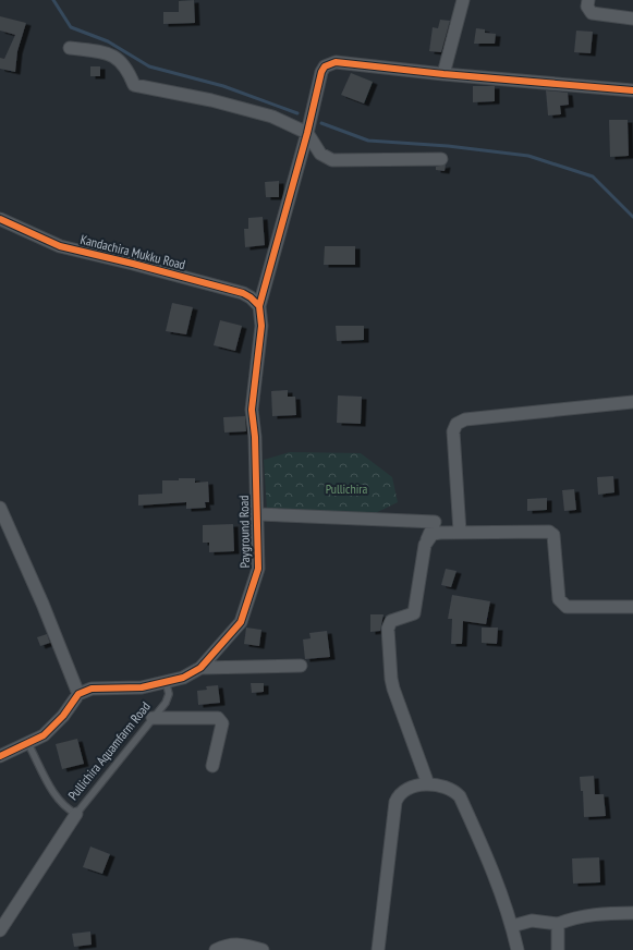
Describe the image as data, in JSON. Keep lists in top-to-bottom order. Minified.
{"streets":{"street":["Kandachira Mukku Road","Payground Road","Pullichira Aquamfarm Road"]},"crossings":[["Kandachira Mukku Road","Payground Road"],["Payground Road","Pullichira Aquamfarm Road"]],"parks":["Pullichira"]}
